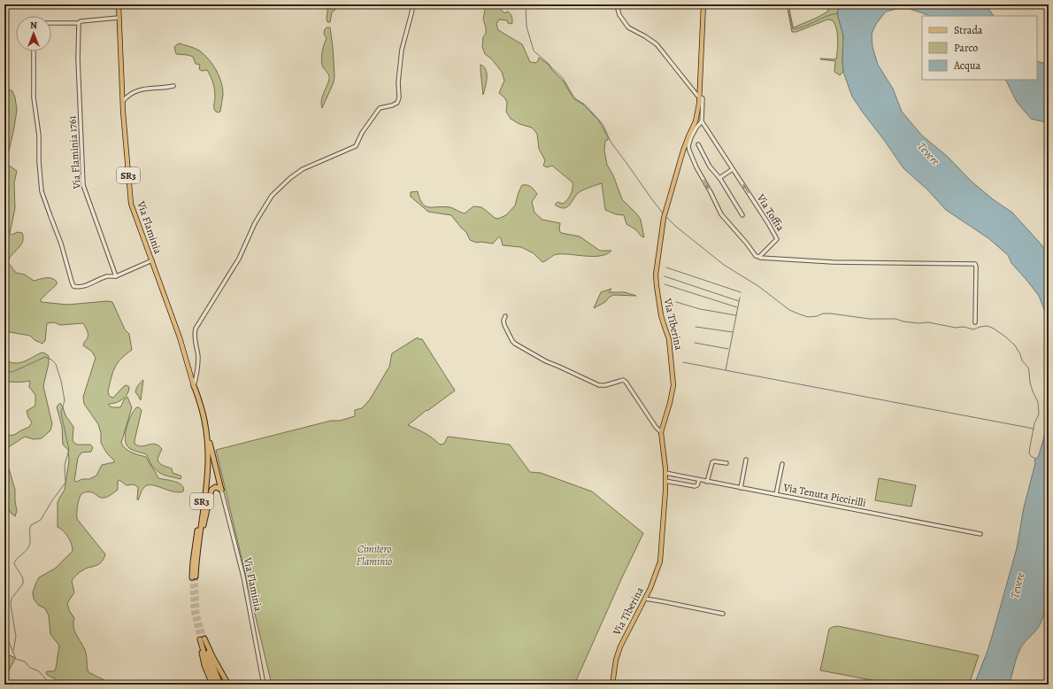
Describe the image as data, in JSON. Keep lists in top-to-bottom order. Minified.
{"streets":{"highway":["SR3","Via Flaminia"],"main road":["Via Tiberina"],"street":["Via Flaminia 1761","Via Toffia","Via Tenuta Piccirilli"]},"crossings":[["Via Tiberina","Via Tenuta Piccirilli"]],"water":["Tevere"],"parks":["Cimitero Flaminio"],"legend":["Strada","Parco","Acqua"],"north":"top"}
